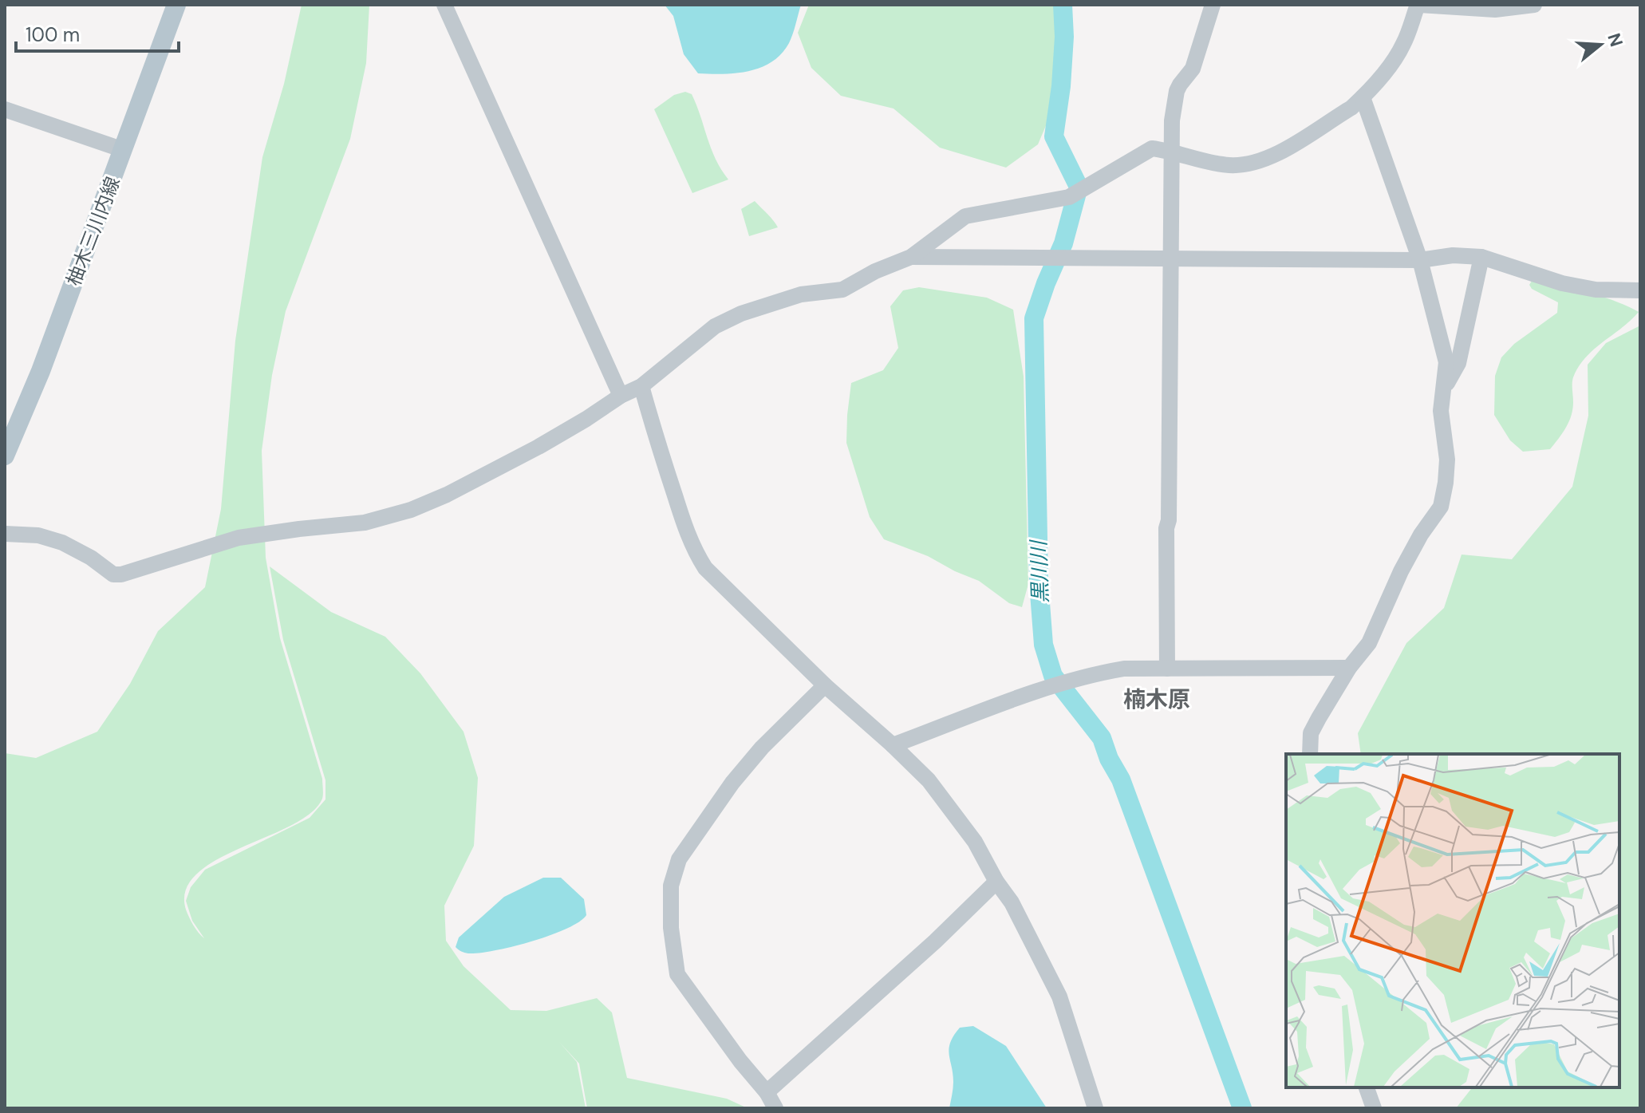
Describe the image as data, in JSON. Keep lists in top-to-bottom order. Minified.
{"streets":{"main road":["柚木三川内線"]},"districts":["楠木原"],"water":["黒川川"],"scale_bar":"100 m","north":"right"}
